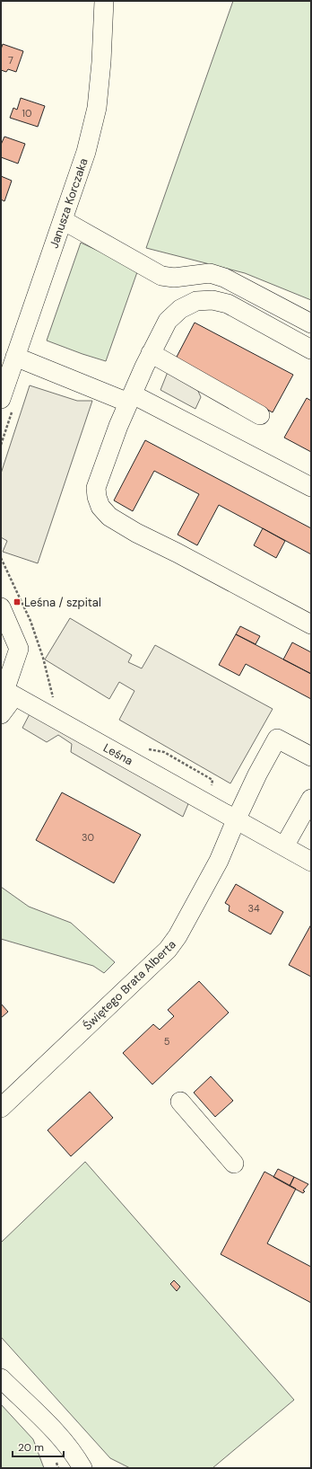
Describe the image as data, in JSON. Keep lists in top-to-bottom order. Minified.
{"streets":{"street":["Janusza Korczaka","Leśna","Świętego Brata Alberta"]},"crossings":[["Leśna","Świętego Brata Alberta"]],"places":{"transit":["Leśna / szpital"]},"house_numbers":["7","10","30","34","5"],"scale_bar":"20 m"}
